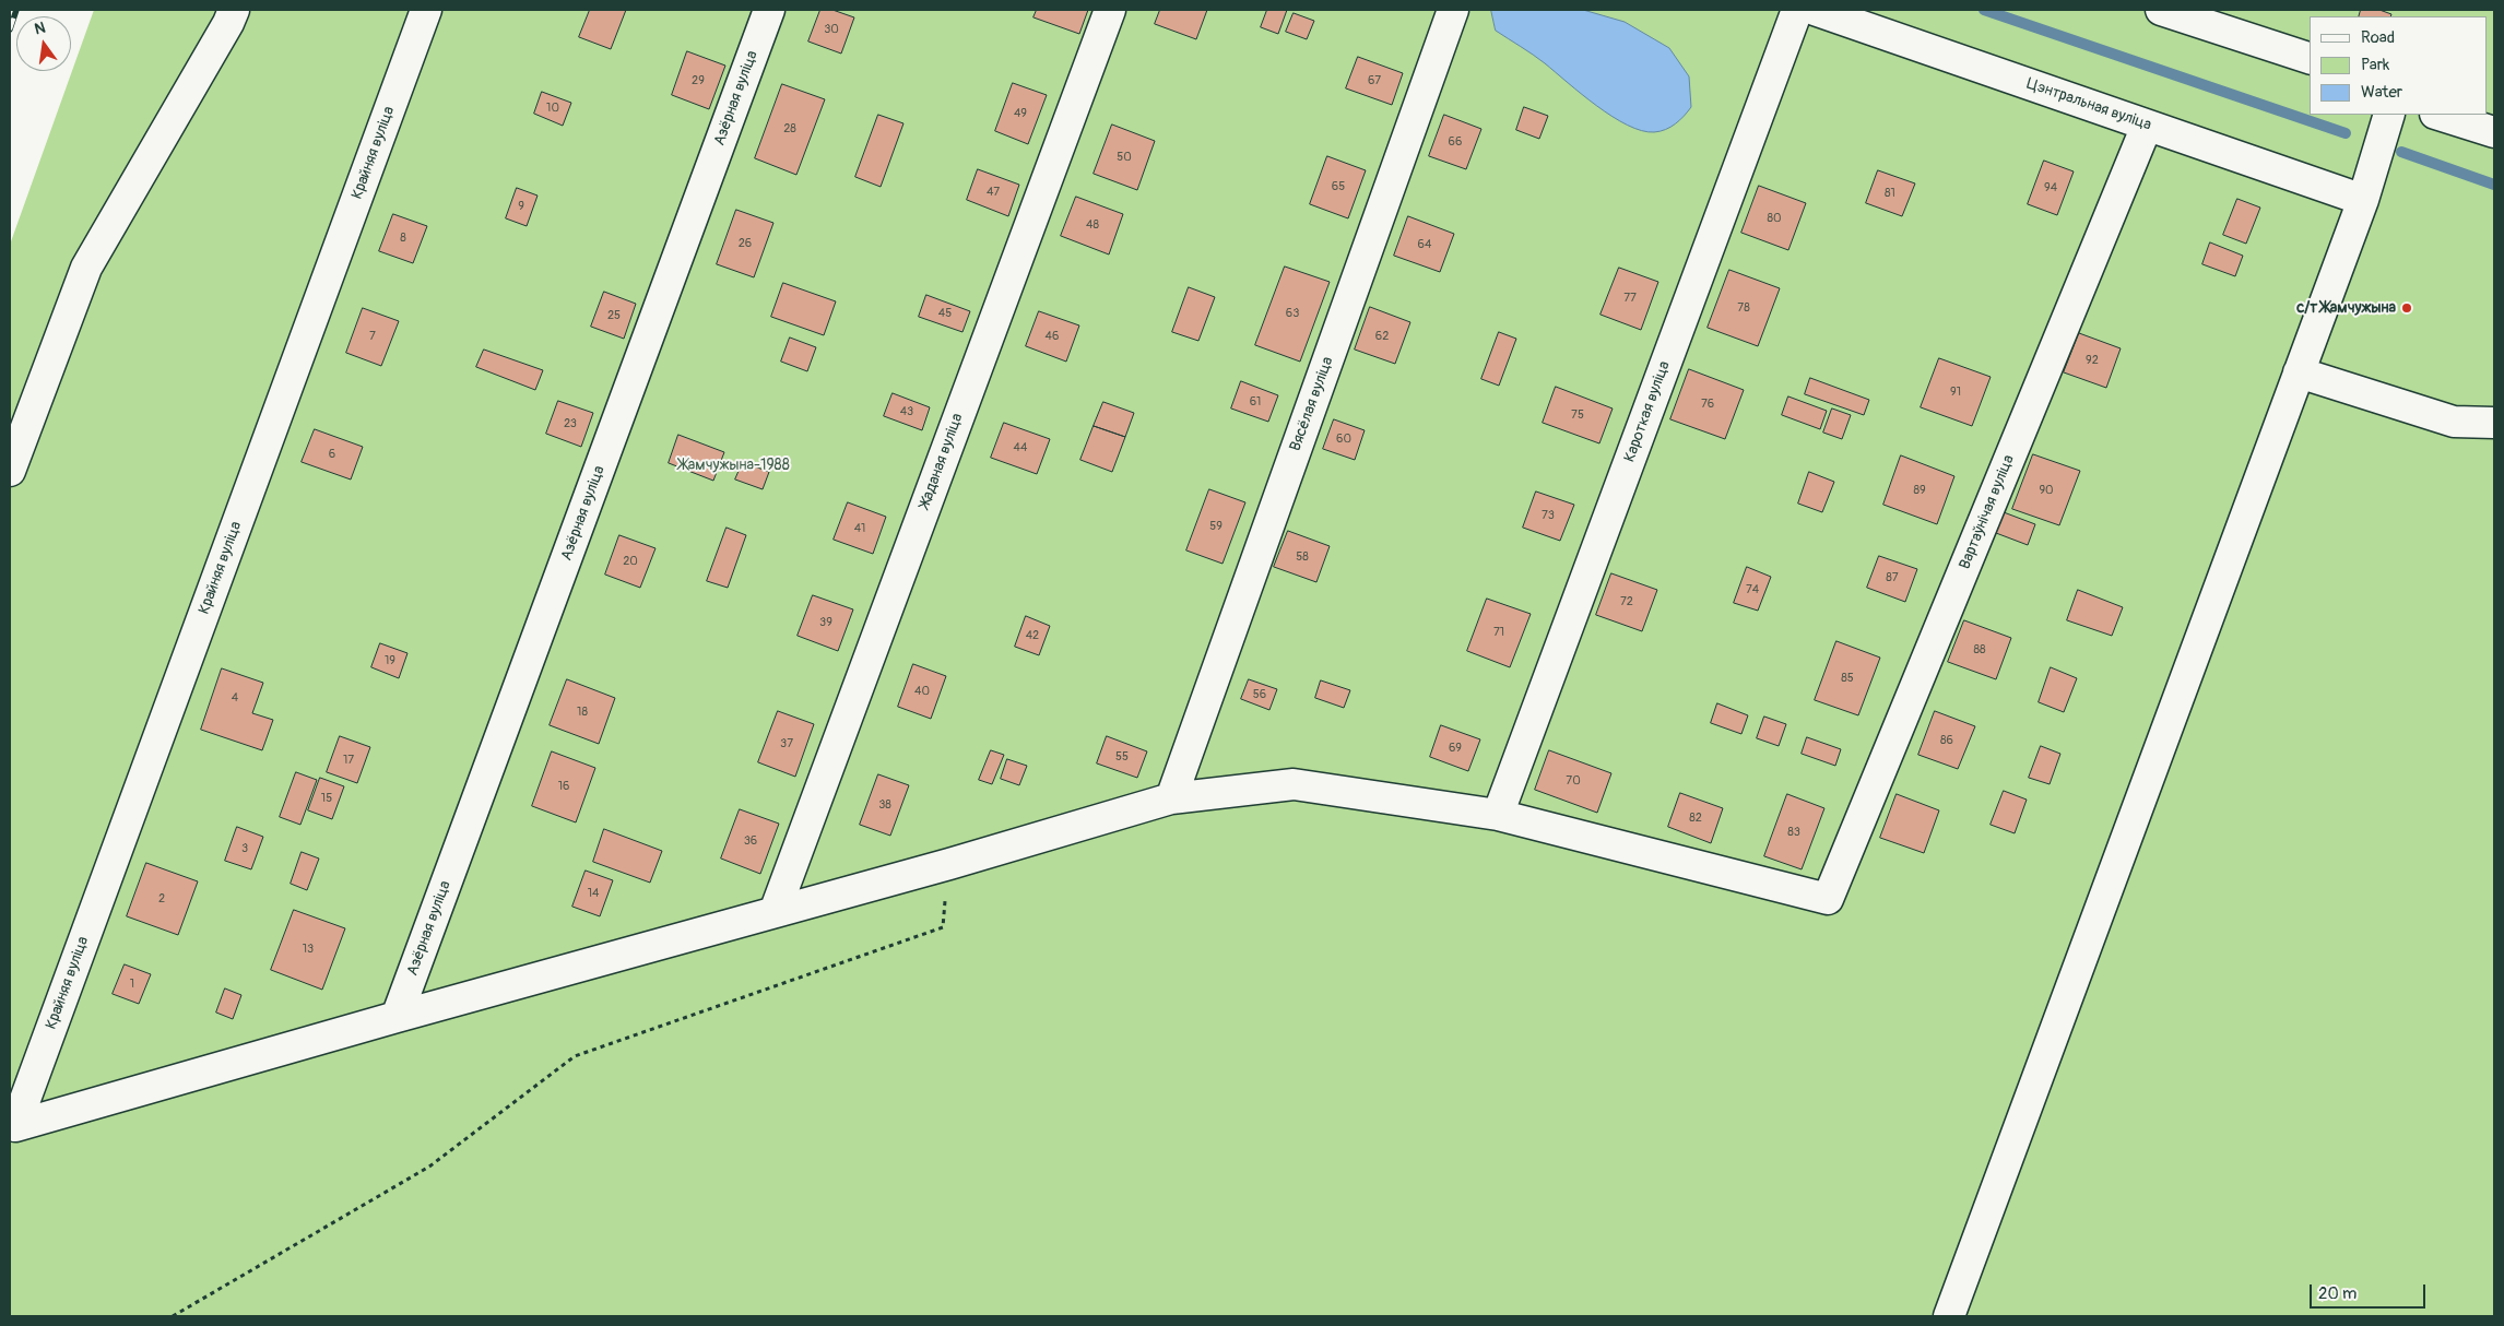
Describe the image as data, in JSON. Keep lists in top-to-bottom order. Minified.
{"streets":{"street":["Азёрная вуліца","Цэнтральная вуліца","Крайняя вуліца","Вясёлая вуліца","Кароткая вуліца","Жаданая вуліца","Вартаўнічая вуліца"]},"crossings":[["Азёрная вуліца","Крайняя вуліца"],["Цэнтральная вуліца","Вартаўнічая вуліца"],["Кароткая вуліца","Вартаўнічая вуліца"]],"parks":["Жамчужына-1988"],"places":["с/т Жамчужына"],"house_numbers":["30","29","67","10","49","28","66","50","65","94","47","81","9","80","48","8","26","64","77","78","45","63","25","7","46","62","92","91","61","76","43","75","23","60","44","6","89","90","73","59","41","58","20","87","74","72","39","71","42","88","19","85","40","56","4","18","86","37","69","55","17","70","16","15","38","82","83","36","3","14","2","13","1"],"legend":["Road","Park","Water"],"scale_bar":"20 m","north":"top"}
